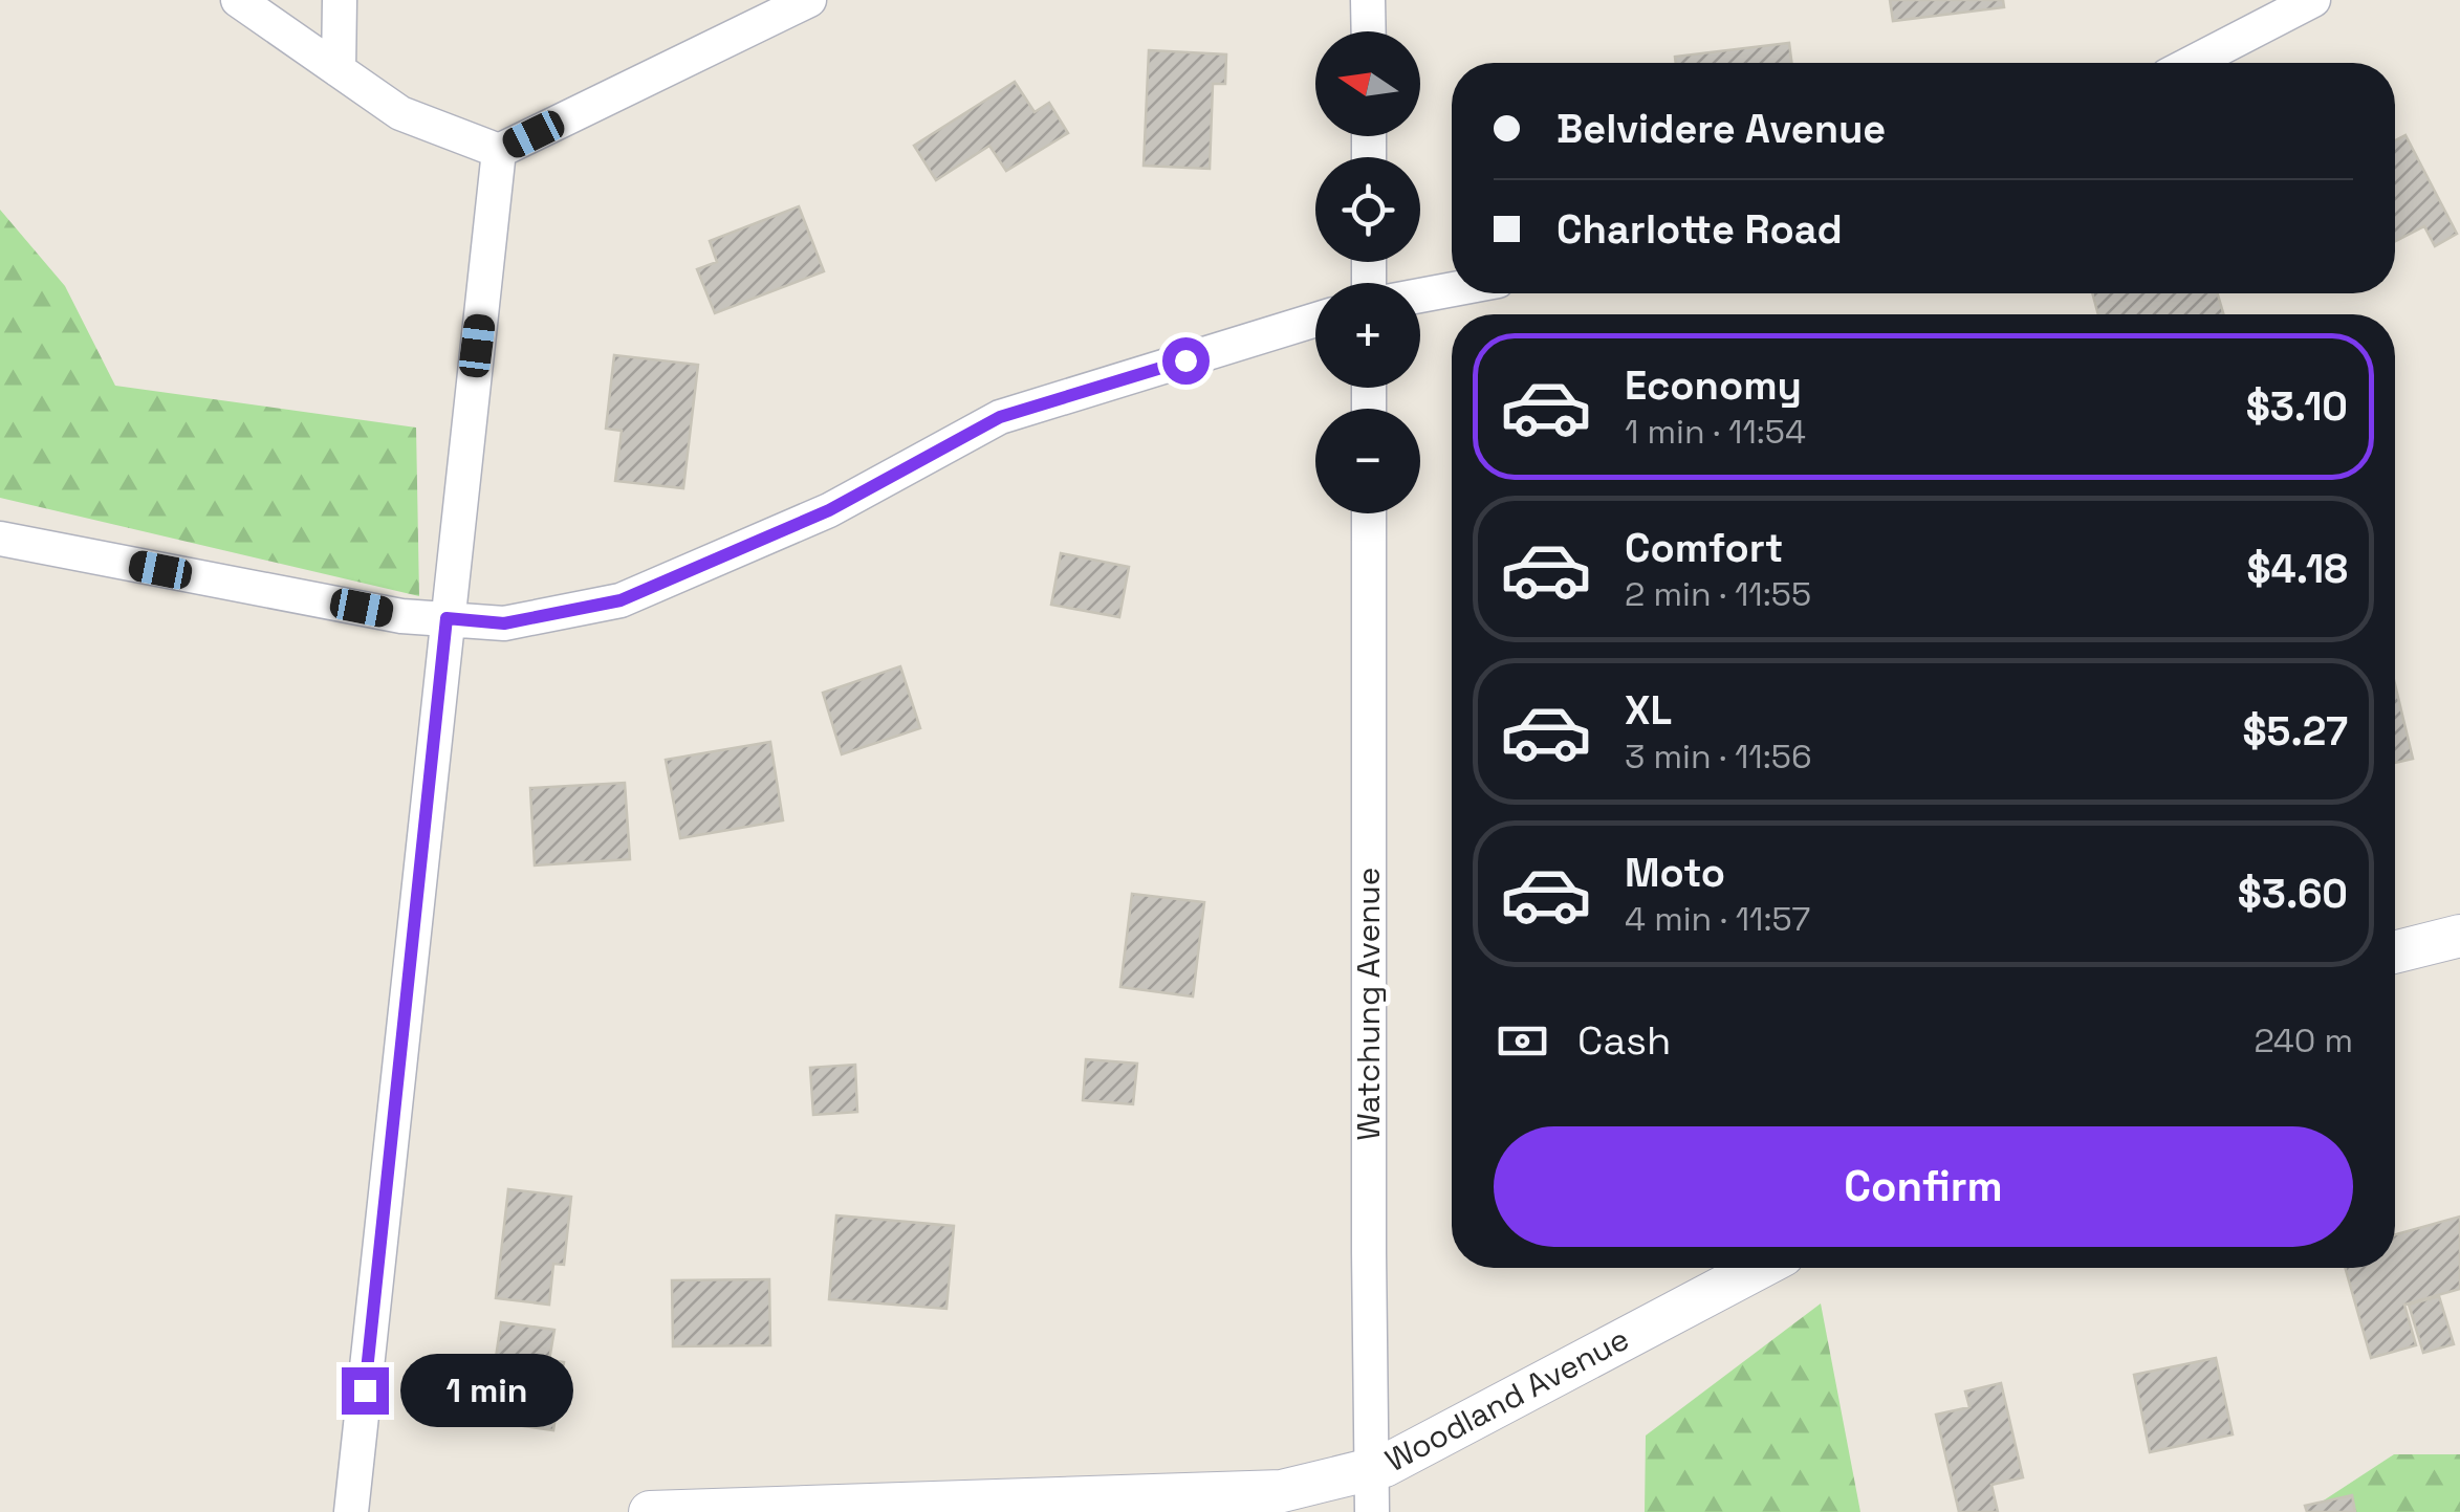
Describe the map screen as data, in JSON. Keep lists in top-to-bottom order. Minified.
{"streets":{"street":["Watchung Avenue","Woodland Avenue"]},"crossings":[["Watchung Avenue","Woodland Avenue"]],"north":"left","page":{"map_buttons":["+","−"],"banner":["Belvidere Avenue","Charlotte Road"],"list":[{"name":"Economy","note":"1 min · 11:54","value":"$3.10"},{"name":"Comfort","note":"2 min · 11:55","value":"$4.18"},{"name":"XL","note":"3 min · 11:56","value":"$5.27"},{"name":"Moto","note":"4 min · 11:57","value":"$3.60"}],"pay":["Cash","240 m"],"buttons":"Confirm","bubble":"1 min"}}
